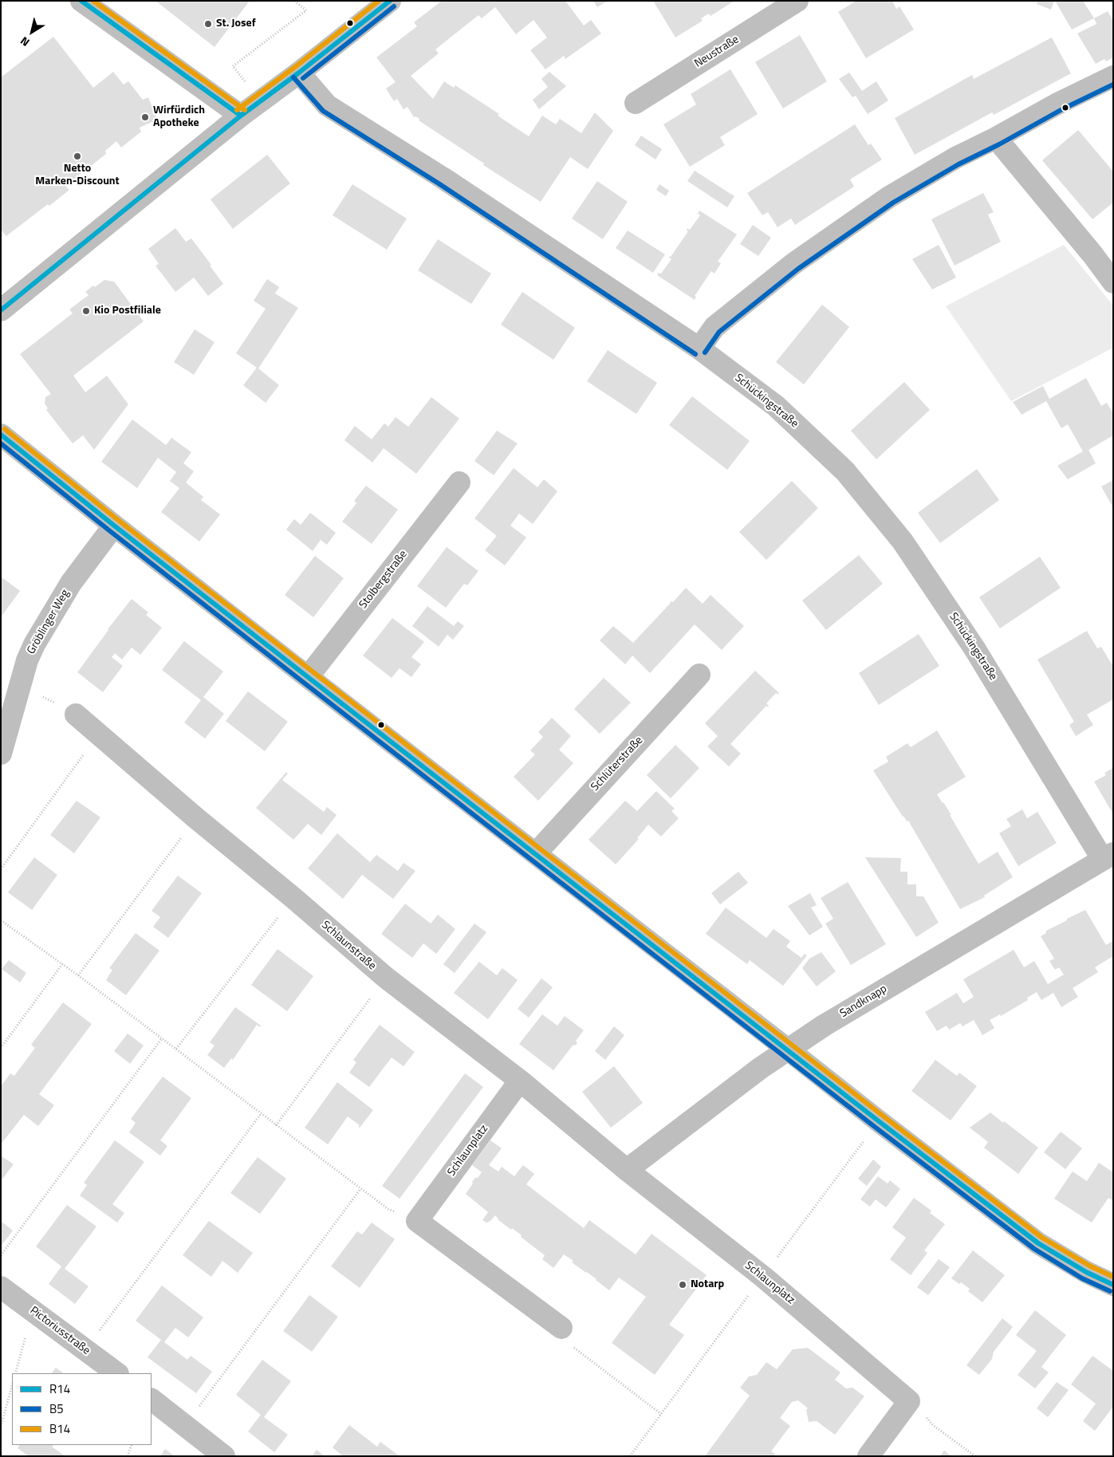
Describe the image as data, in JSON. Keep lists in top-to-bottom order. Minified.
{"streets":{"street":["Neustraße","Schückingstraße","Stolbergstraße","Gröblinger Weg","Schlüterstraße","Schlaunstraße","Sandknapp","Schlaunplatz","Pictoriusstraße"]},"crossings":[["Schückingstraße","Sandknapp"],["Schlaunstraße","Sandknapp"],["Schlaunstraße","Schlaunplatz"],["Sandknapp","Schlaunplatz"]],"places":["St. Josef","Wirfürdich Apotheke","Netto Marken-Discount","Kio Postfiliale","Notarp"],"lines":["transit line R14","transit line B14","transit line B5"],"legend":["R14","B5","B14"],"north":"bottom left"}
